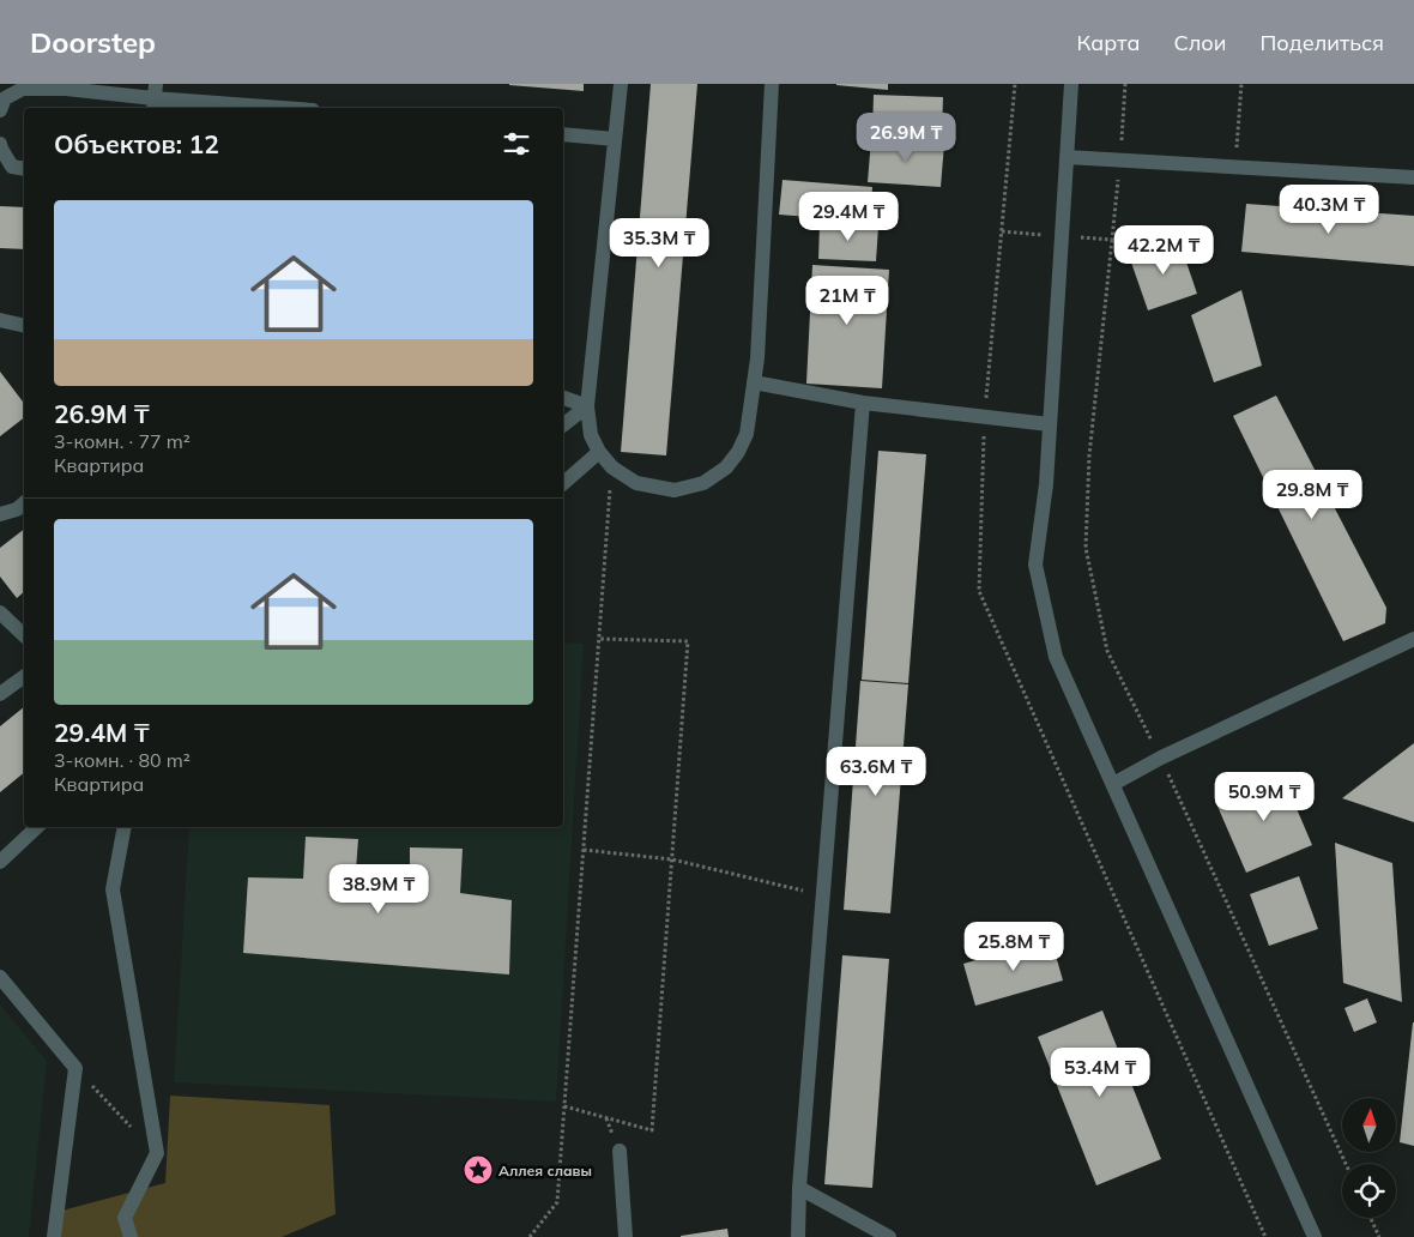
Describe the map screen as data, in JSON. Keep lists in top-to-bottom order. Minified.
{"places":{"place":["Аллея славы"]},"north":"top","page":{"header":"Doorstep","nav":["Карта","Слои","Поделиться"],"heading":"Объектов: 12","price":["26.9M ₸","40.3M ₸","29.4M ₸","35.3M ₸","42.2M ₸","21M ₸","29.8M ₸","63.6M ₸","50.9M ₸","38.9M ₸","25.8M ₸","53.4M ₸"],"list":[{"name":"26.9M ₸","note":"3-комн. · 77 m² · Квартира"},{"name":"29.4M ₸","note":"3-комн. · 80 m² · Квартира"}]}}
